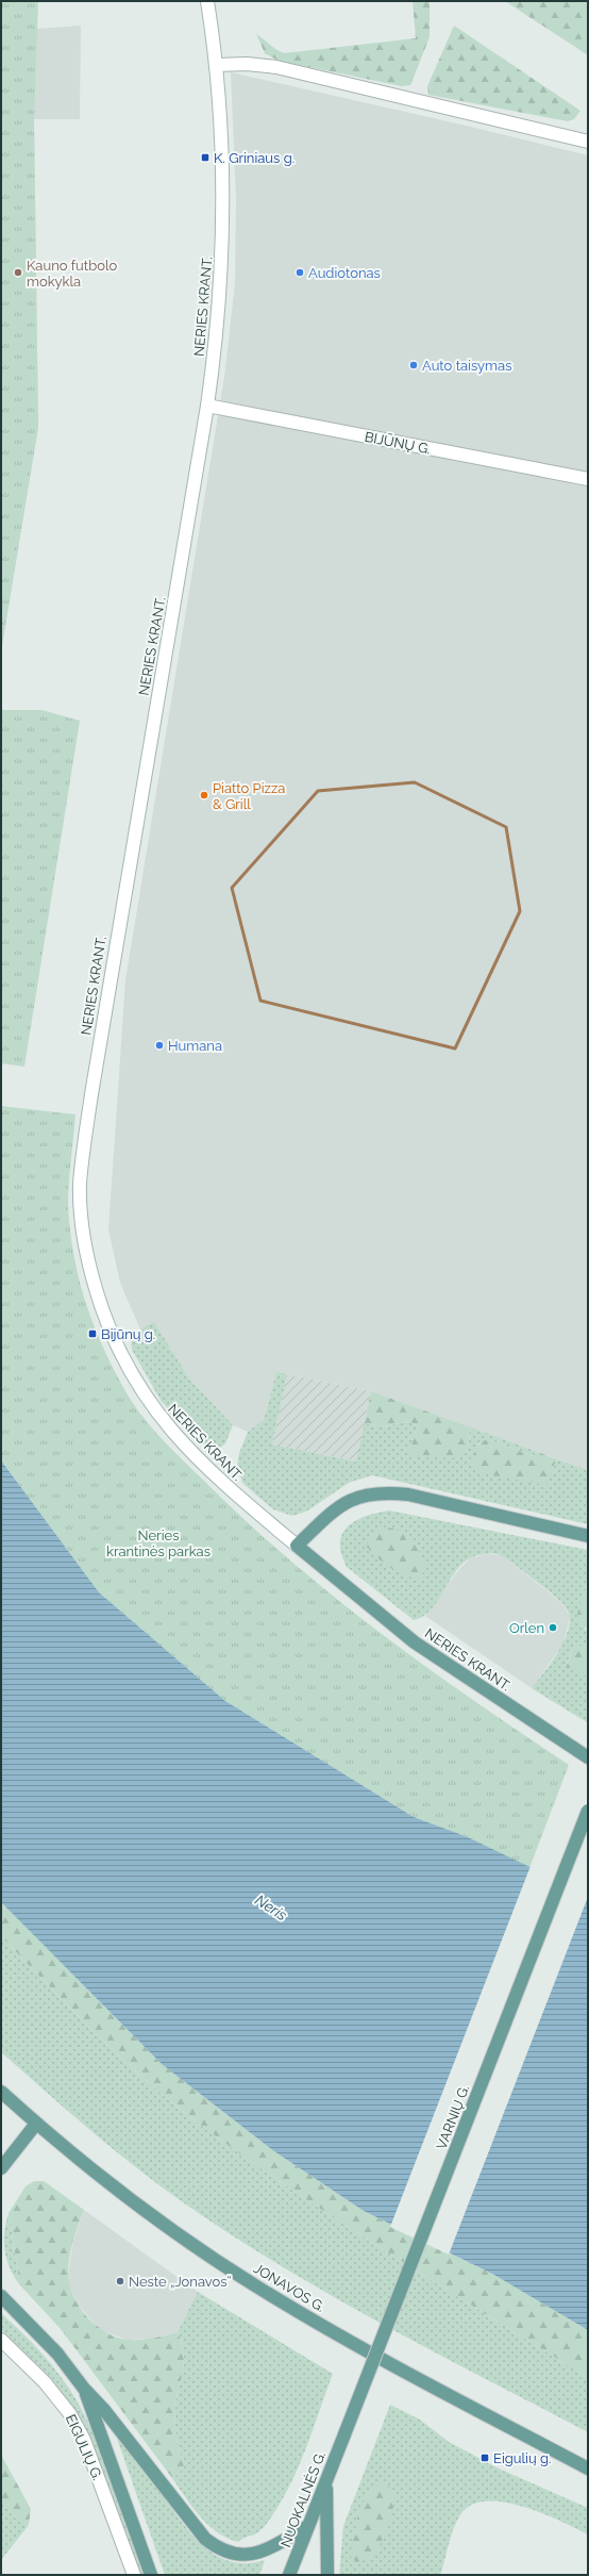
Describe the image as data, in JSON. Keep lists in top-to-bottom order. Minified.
{"streets":{"main road":["NERIES KRANT.","BIJŪNŲ G.","VARNIŲ G.","JONAVOS G.","EIGULIŲ G.","NUOKALNĖS G."]},"crossings":[["NERIES KRANT.","BIJŪNŲ G."],["VARNIŲ G.","NUOKALNĖS G."]],"water":["Neris"],"parks":["Neries krantinės parkas"],"places":{"transit":["K. Griniaus g.","Bijūnų g.","Eigulių g."],"other":["Kauno futbolo mokykla","Audiotonas","Auto taisymas","Piatto Pizza & Grill","Humana","Orlen","Neste „Jonavos“"]}}
